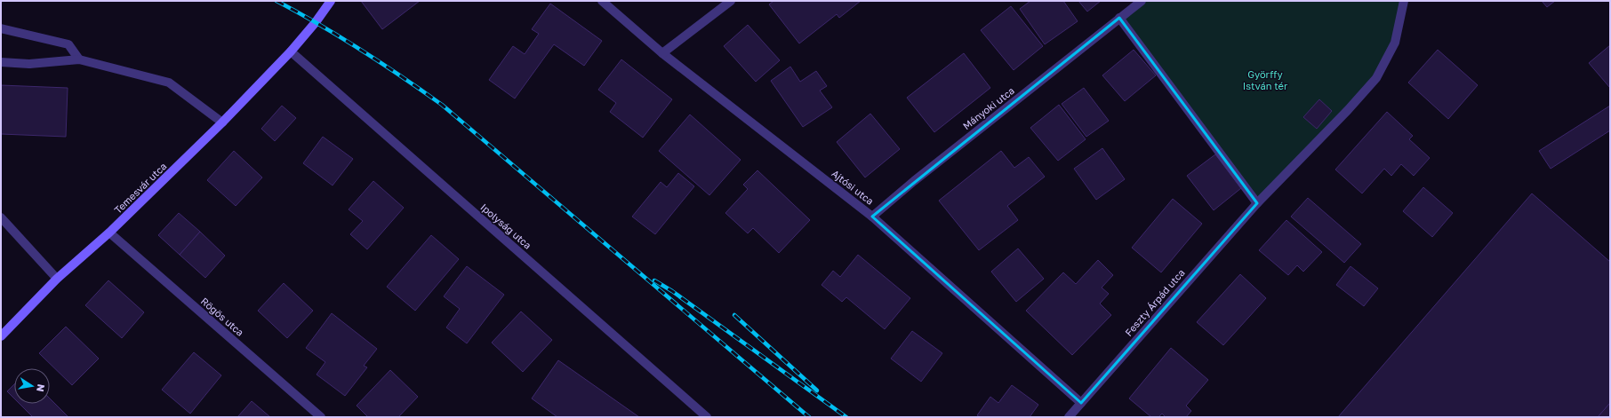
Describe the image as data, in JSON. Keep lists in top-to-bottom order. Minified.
{"streets":{"street":["Mányoki utca","Ajtósi utca","Temesvár utca","Ipolyság utca","Feszty Árpád utca","Rögös utca"]},"crossings":[["Mányoki utca","Ajtósi utca"],["Ajtósi utca","Feszty Árpád utca"],["Temesvár utca","Ipolyság utca"],["Temesvár utca","Rögös utca"]],"parks":["Györffy István tér"],"north":"right"}
